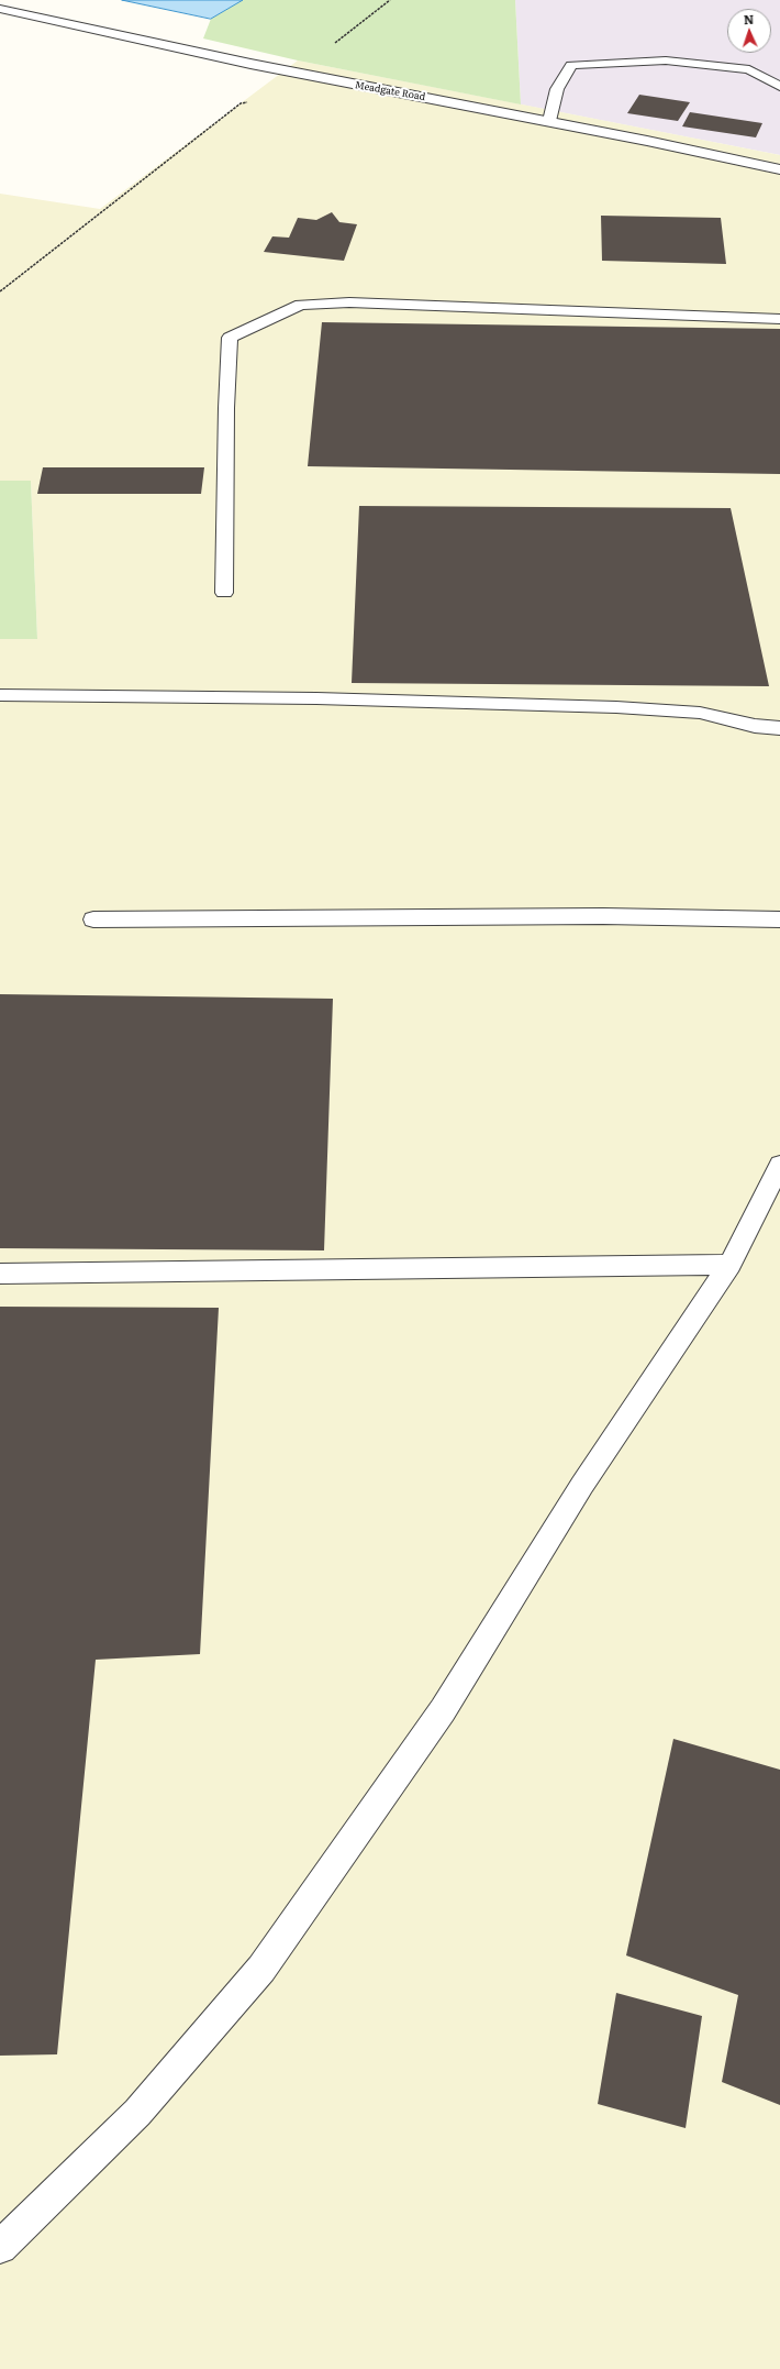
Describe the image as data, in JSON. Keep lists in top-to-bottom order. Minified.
{"streets":{"street":["Meadgate Road"]},"north":"top"}
